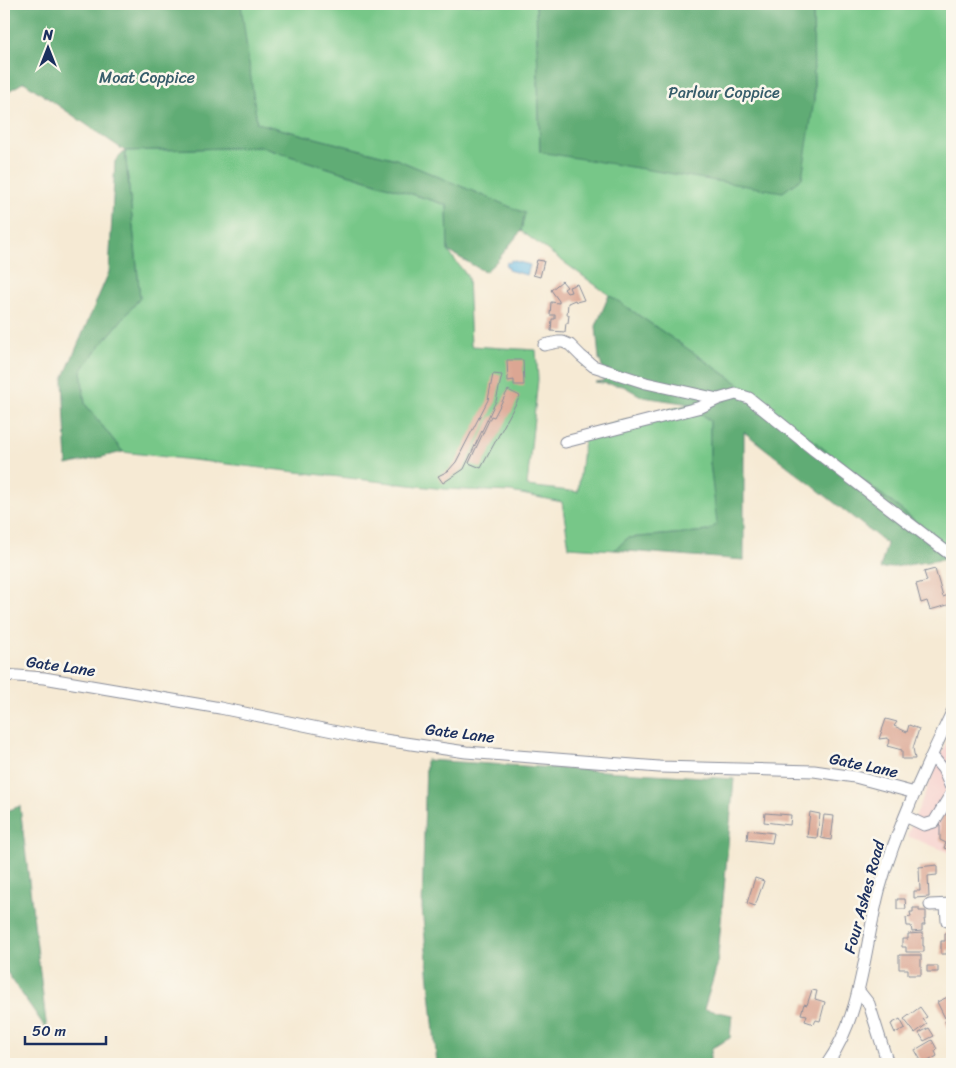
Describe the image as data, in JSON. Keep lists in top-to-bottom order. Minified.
{"streets":{"street":["Gate Lane","Four Ashes Road"]},"crossings":[["Gate Lane","Four Ashes Road"]],"parks":["Moat Coppice","Parlour Coppice"],"scale_bar":"50 m","north":"top"}
